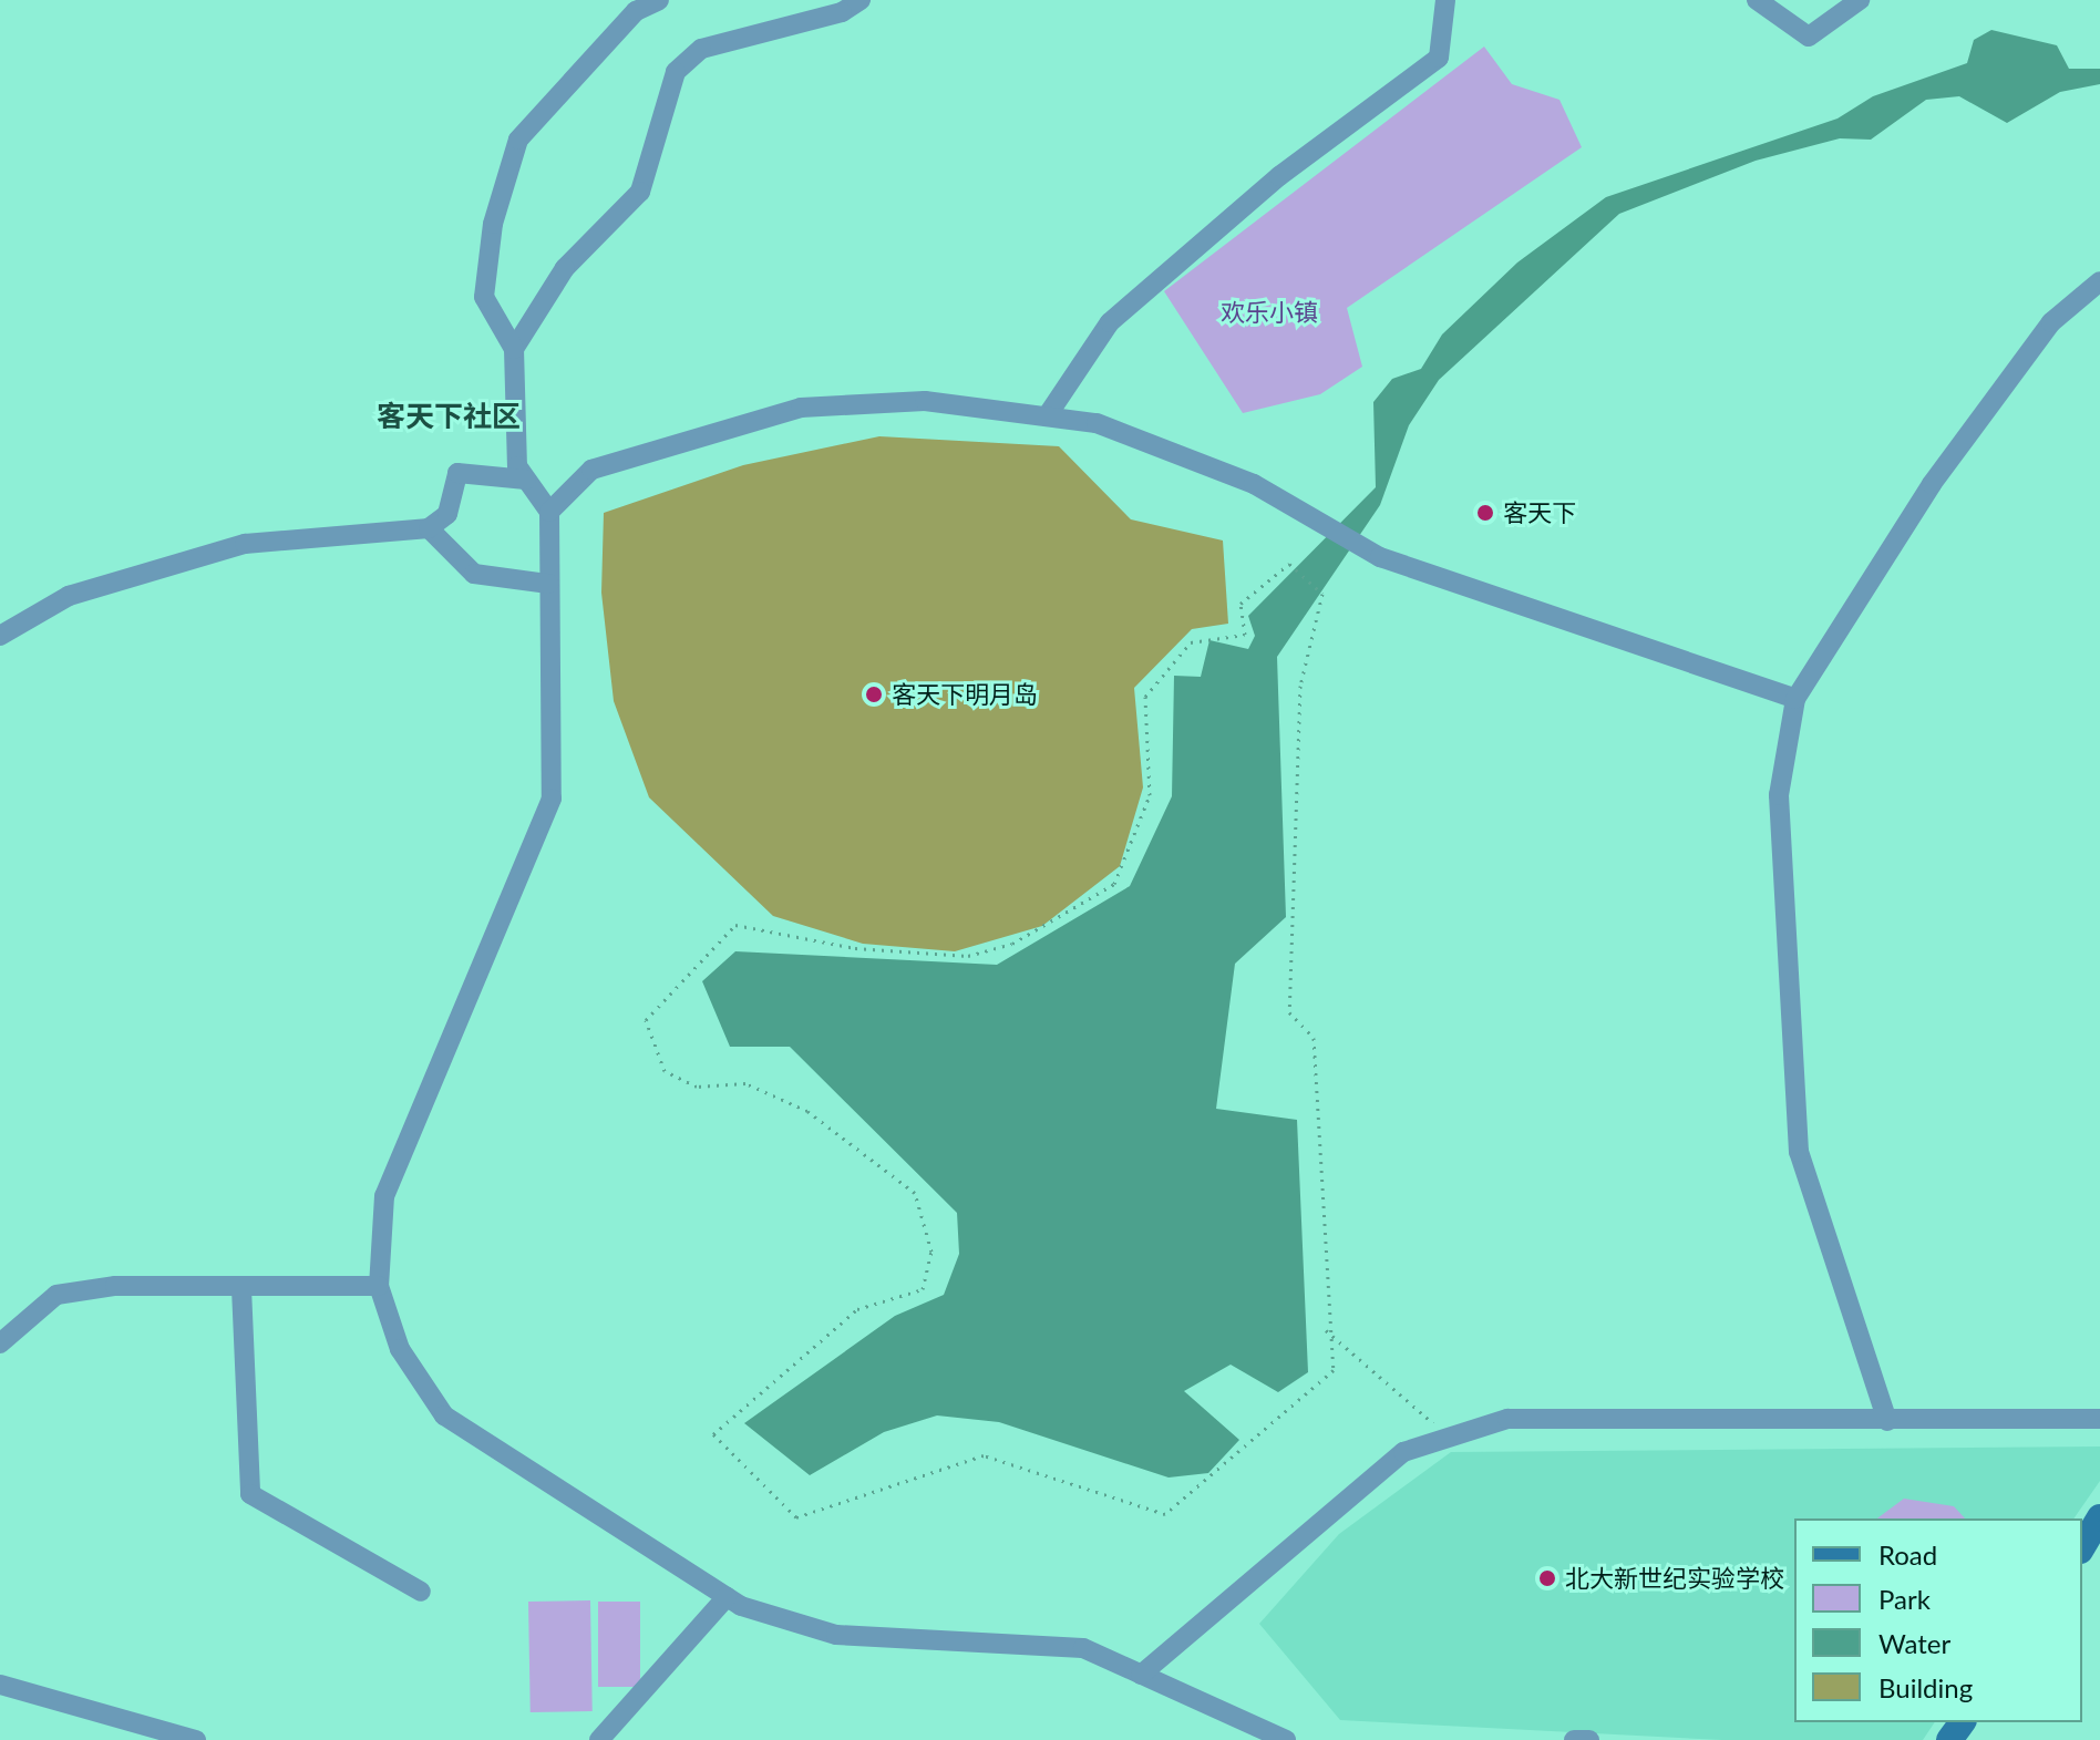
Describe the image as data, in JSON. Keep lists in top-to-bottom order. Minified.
{"districts":["客天下社区"],"parks":["欢乐小镇"],"places":["客天下","客天下明月岛","北大新世纪实验学校"],"legend":["Road","Park","Water","Building"]}
